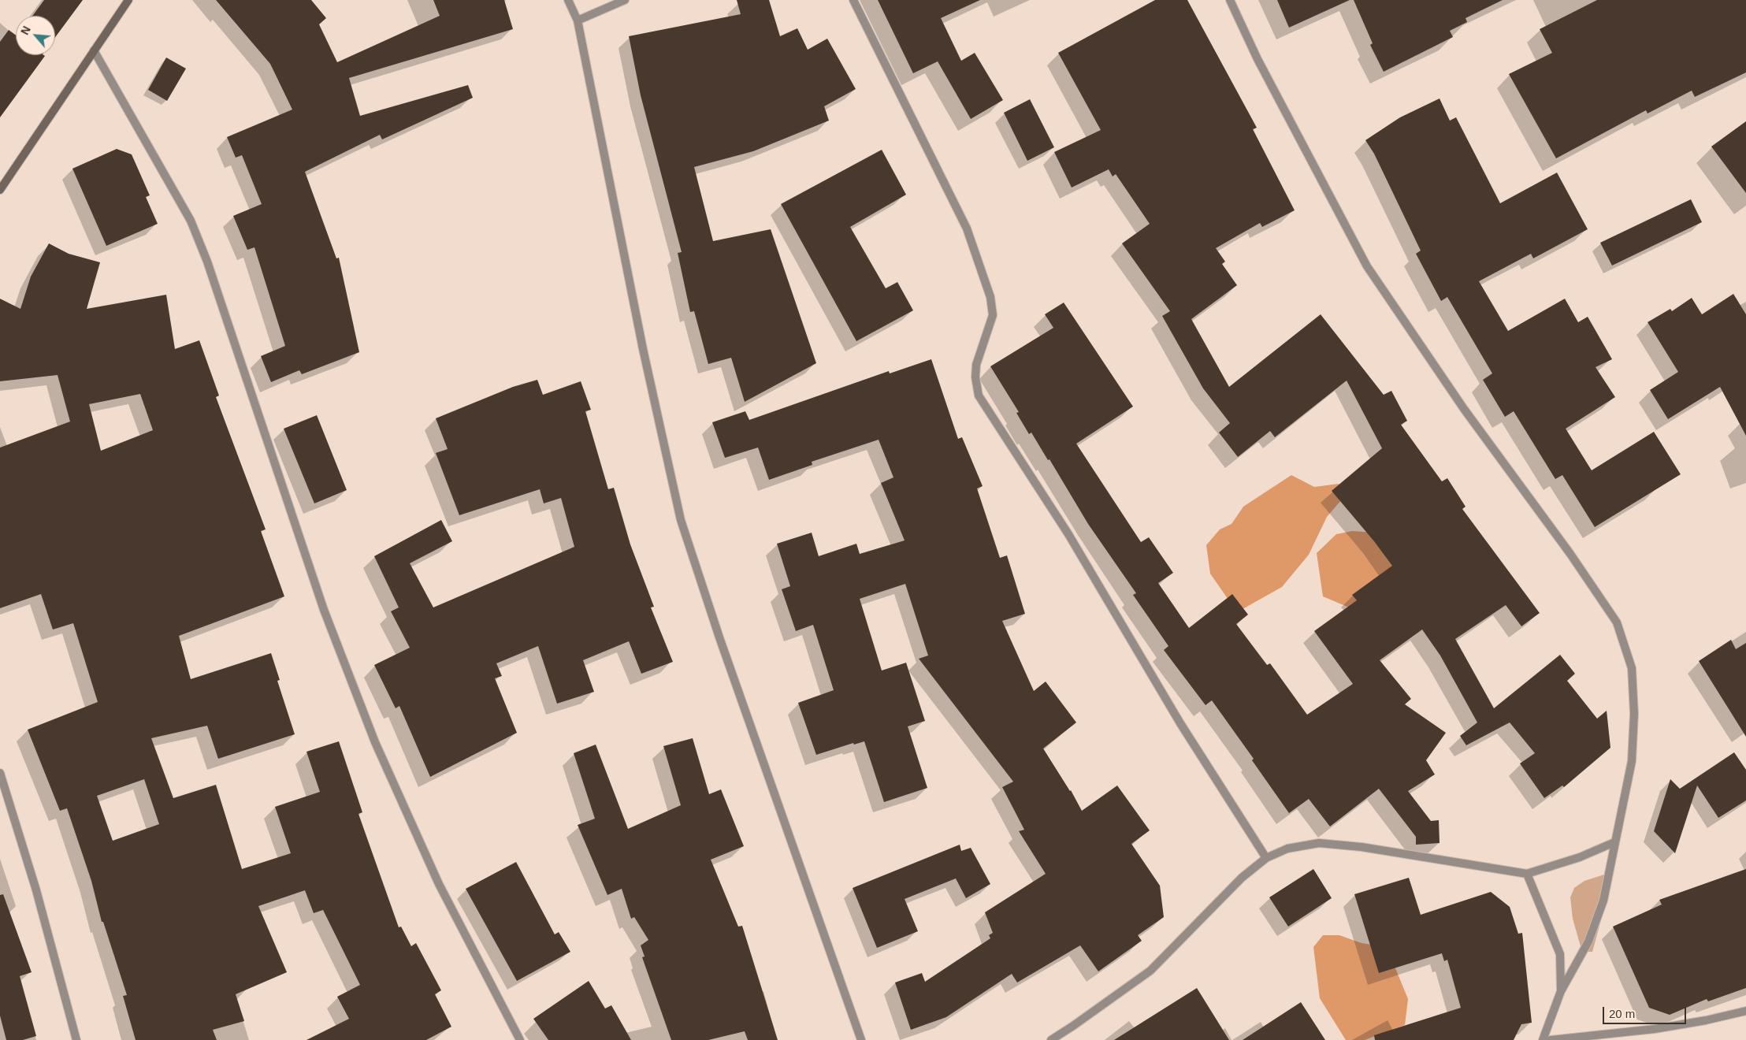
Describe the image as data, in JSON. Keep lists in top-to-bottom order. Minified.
{"scale_bar":"20 m","north":"top left"}
